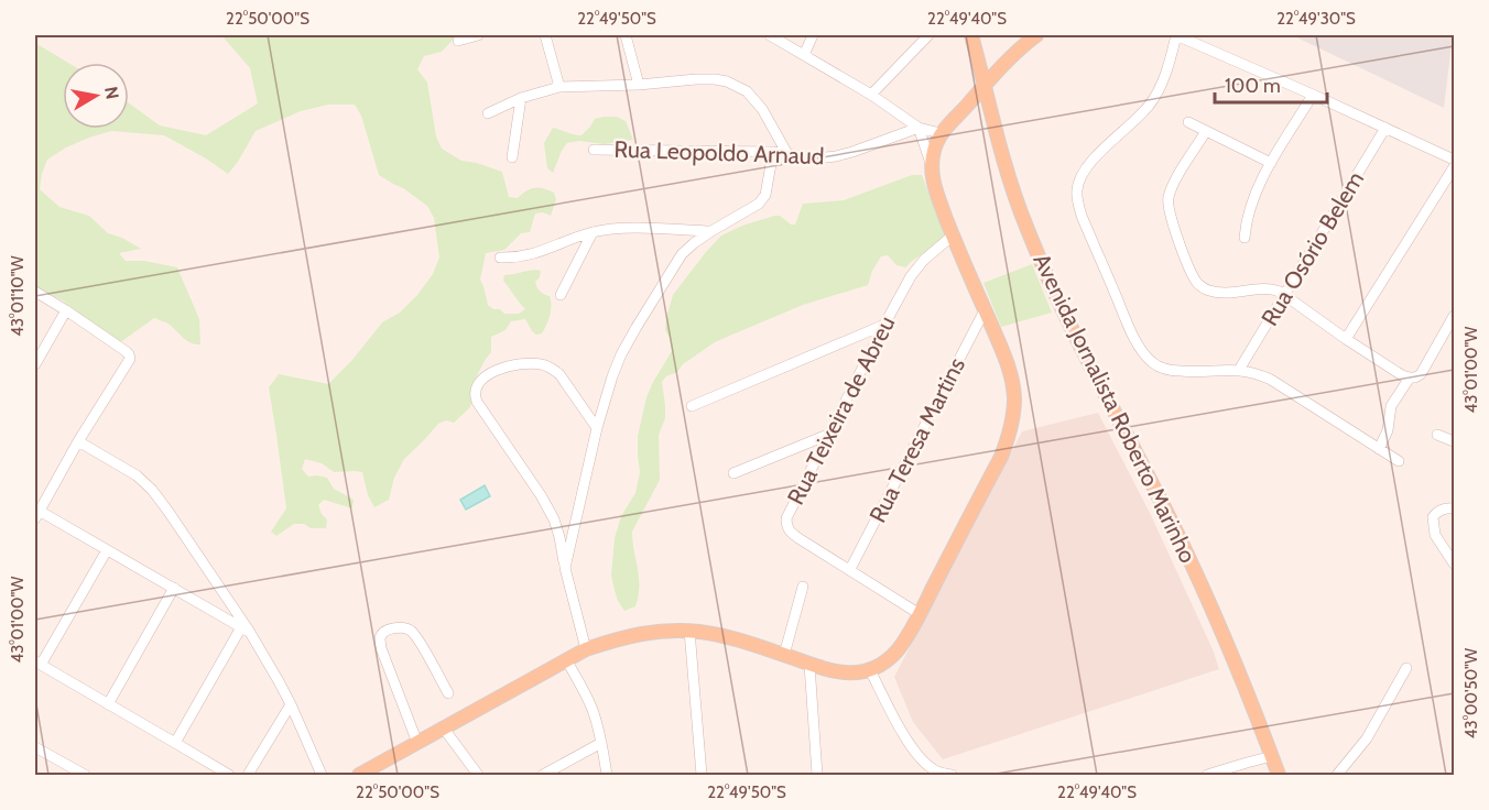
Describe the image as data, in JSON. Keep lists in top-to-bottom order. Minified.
{"streets":{"main road":["Avenida Jornalista Roberto Marinho"],"street":["Rua Leopoldo Arnaud","Rua Osório Belem","Rua Teixeira de Abreu","Rua Teresa Martins"]},"crossings":[["Rua Teixeira de Abreu","Rua Teresa Martins"]],"scale_bar":"100 m","north":"right","coordinates":["22°50'00\"S","22°49'50\"S","22°49'40\"S","22°49'30\"S","43°01'10\"W","43°01'00\"W","43°00'50\"W"]}
